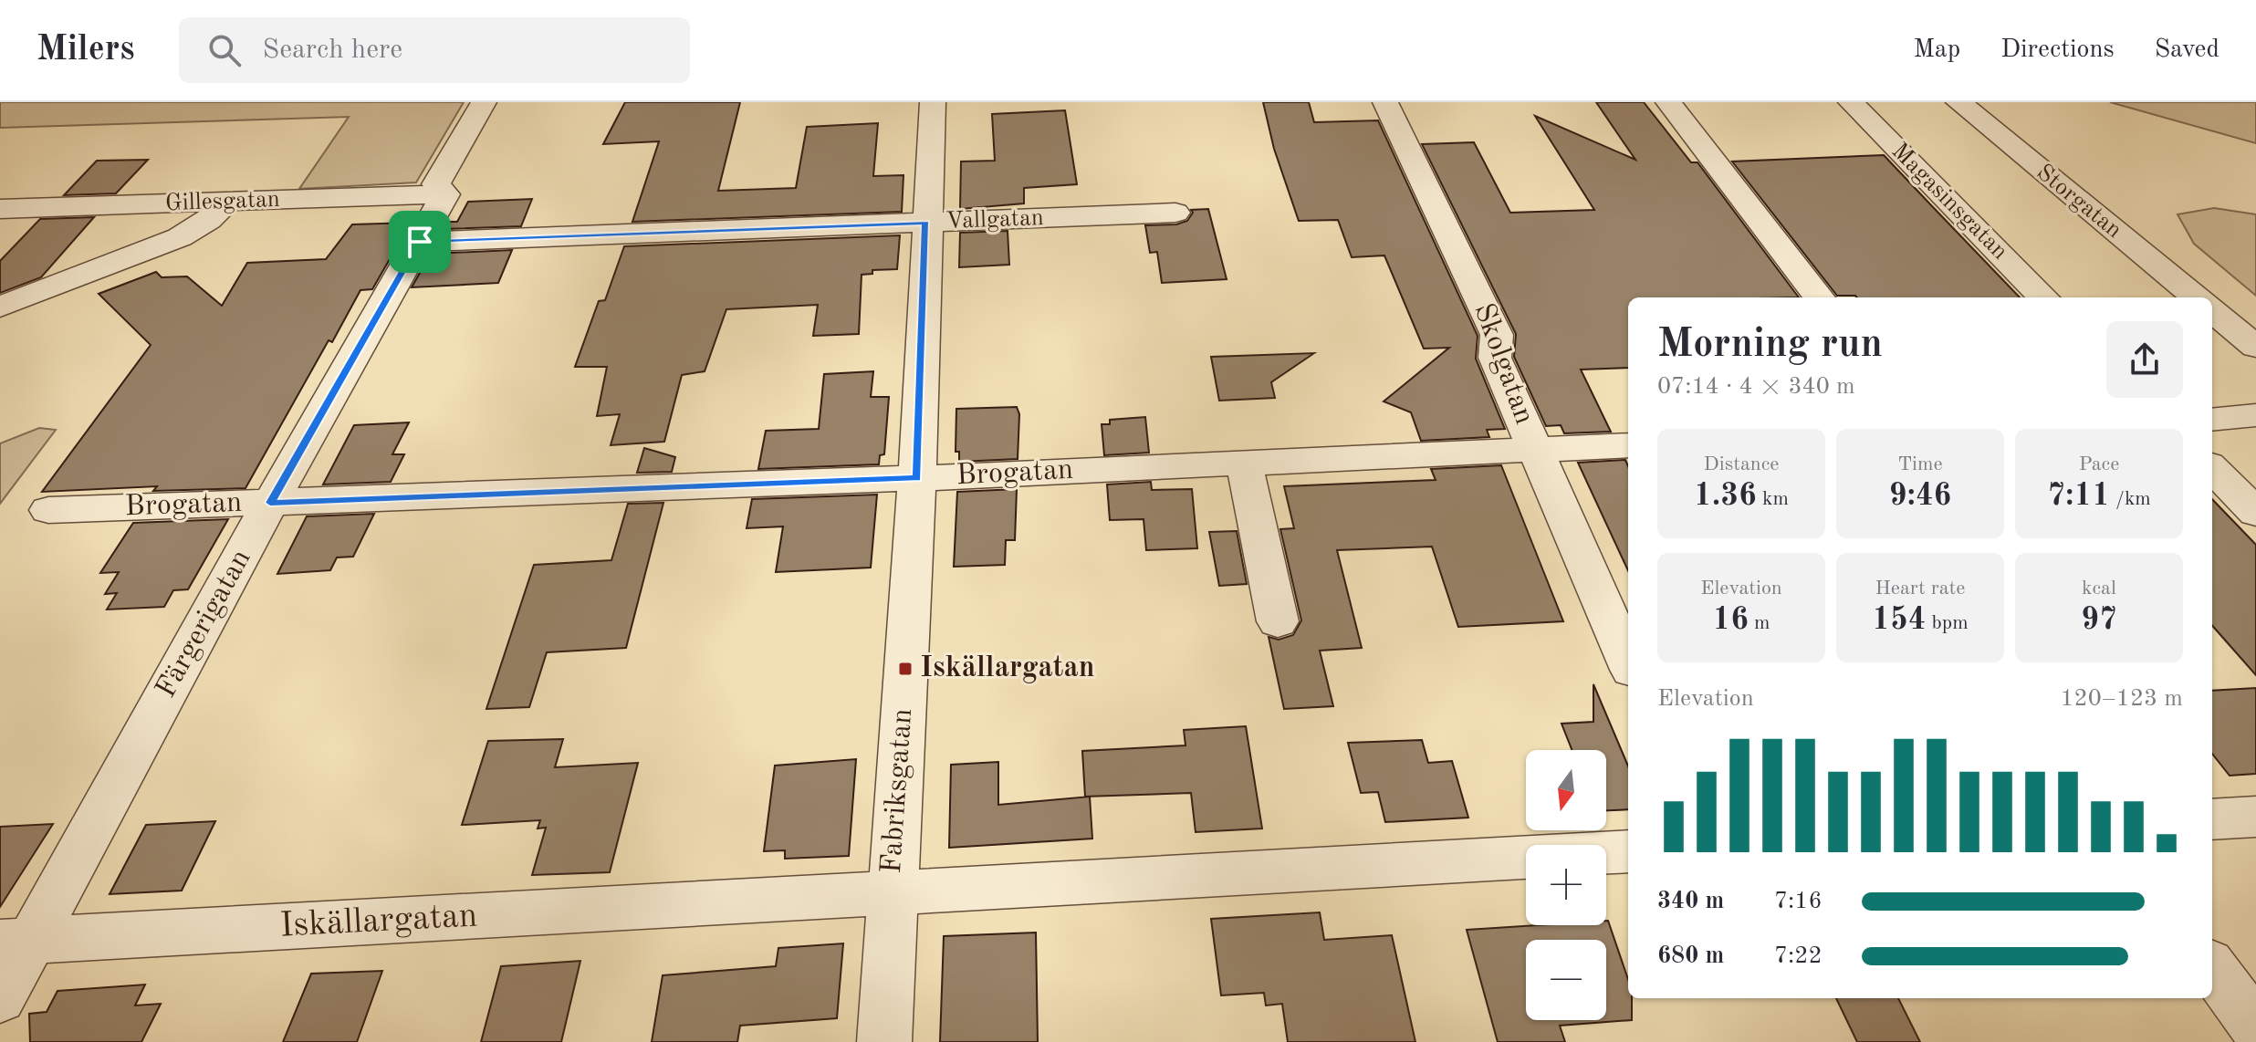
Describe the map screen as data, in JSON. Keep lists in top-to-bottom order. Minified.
{"streets":{"street":["Gillesgatan","Magasinsgatan","Storgatan","Vallgatan","Skolgatan","Brogatan","Färgerigatan","Fabriksgatan","Iskällargatan"]},"crossings":[["Gillesgatan","Färgerigatan"],["Vallgatan","Färgerigatan"],["Vallgatan","Fabriksgatan"],["Skolgatan","Brogatan"],["Brogatan","Färgerigatan"],["Brogatan","Fabriksgatan"],["Färgerigatan","Iskällargatan"],["Fabriksgatan","Iskällargatan"]],"places":{"transit":["Iskällargatan"]},"north":"bottom","page":{"header":"Milers","search":"Search here","nav":["Map","Directions","Saved"],"heading":["Morning run","07:14 · 4 × 340 m"],"stats":[["Distance","1.36 km"],["Time","9:46"],["Pace","7:11 /km"],["Elevation","16 m"],["Heart rate","154 bpm"],["kcal","97"]],"chart":["Elevation","120–123 m"],"map_buttons":["+","−"],"list":[{"name":"340 m","note":"7:16"},{"name":"680 m","note":"7:22"}]}}
